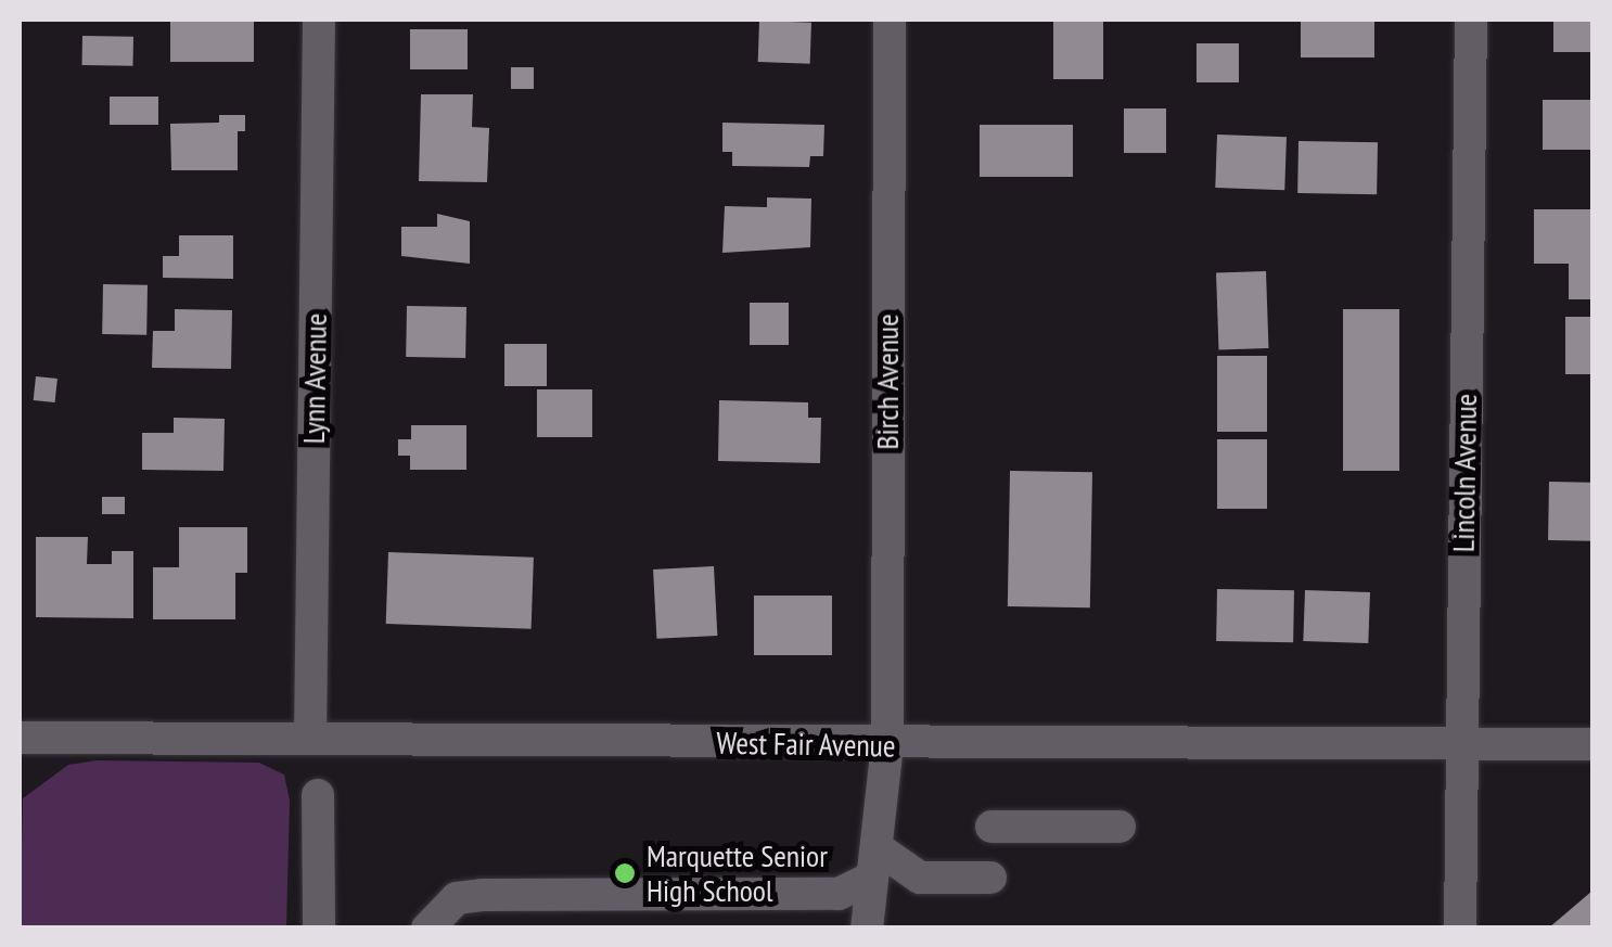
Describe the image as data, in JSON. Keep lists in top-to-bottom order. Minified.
{"streets":{"street":["Lynn Avenue","Birch Avenue","Lincoln Avenue","West Fair Avenue"]},"crossings":[["Lynn Avenue","West Fair Avenue"],["Birch Avenue","West Fair Avenue"],["Lincoln Avenue","West Fair Avenue"]],"places":["Marquette Senior High School"]}
